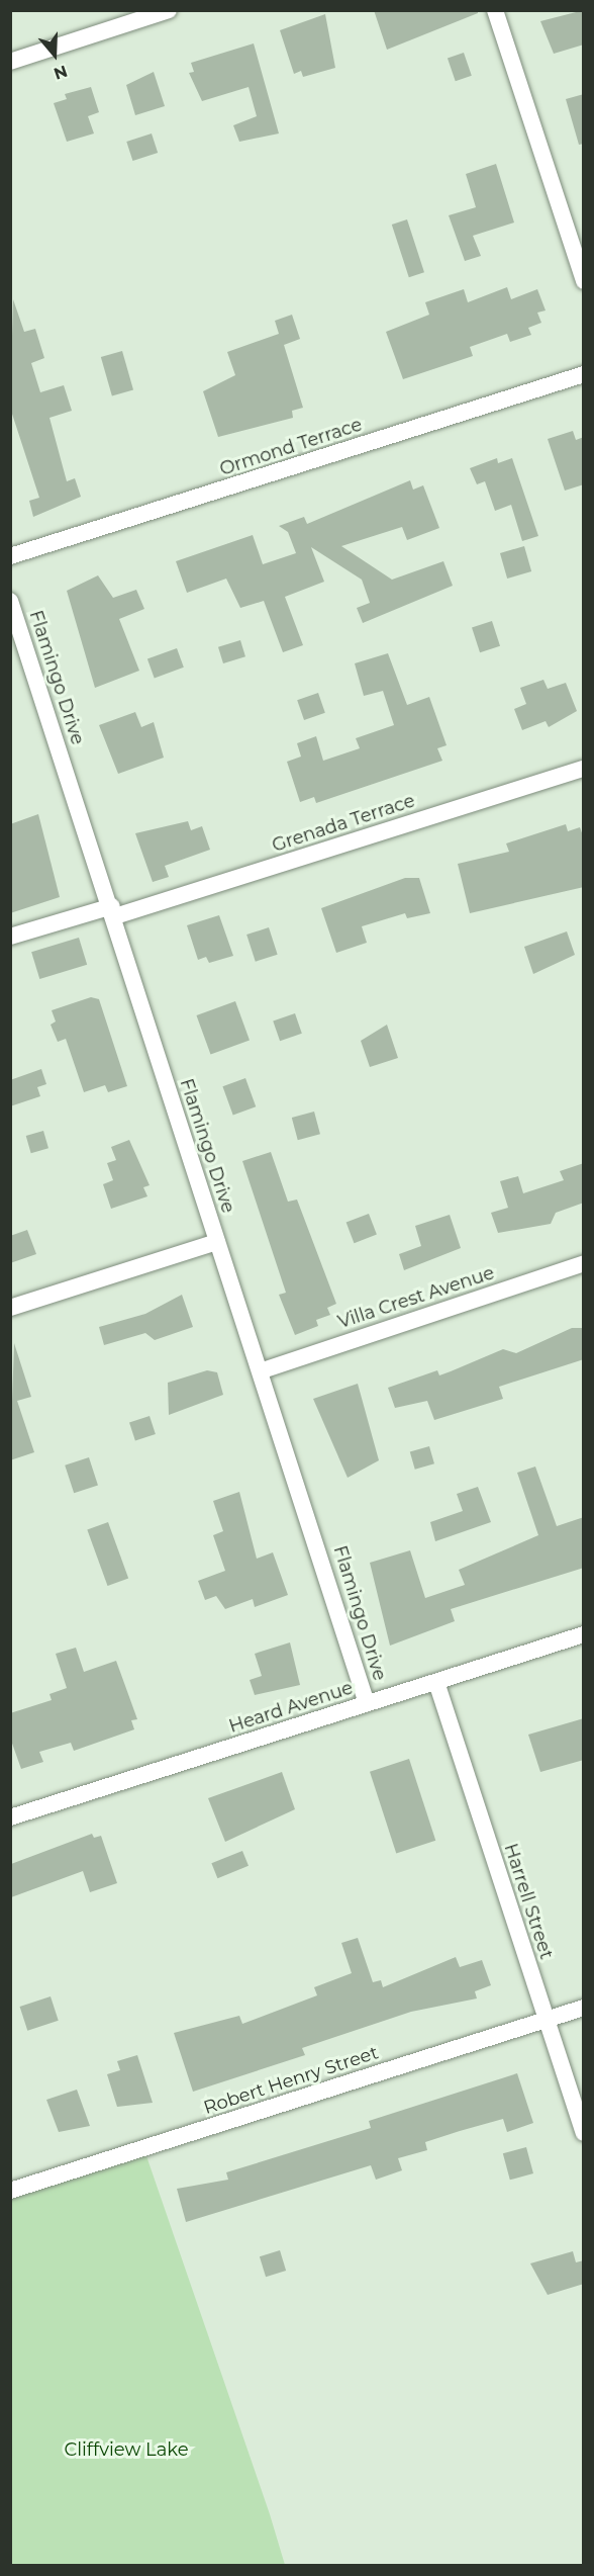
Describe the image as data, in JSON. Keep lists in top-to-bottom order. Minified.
{"streets":{"street":["Ormond Terrace","Flamingo Drive","Grenada Terrace","Villa Crest Avenue","Heard Avenue","Harrell Street","Robert Henry Street"]},"crossings":[["Flamingo Drive","Grenada Terrace"],["Flamingo Drive","Villa Crest Avenue"],["Flamingo Drive","Heard Avenue"],["Heard Avenue","Harrell Street"],["Harrell Street","Robert Henry Street"]],"parks":["Cliffview Lake"],"north":"bottom"}
